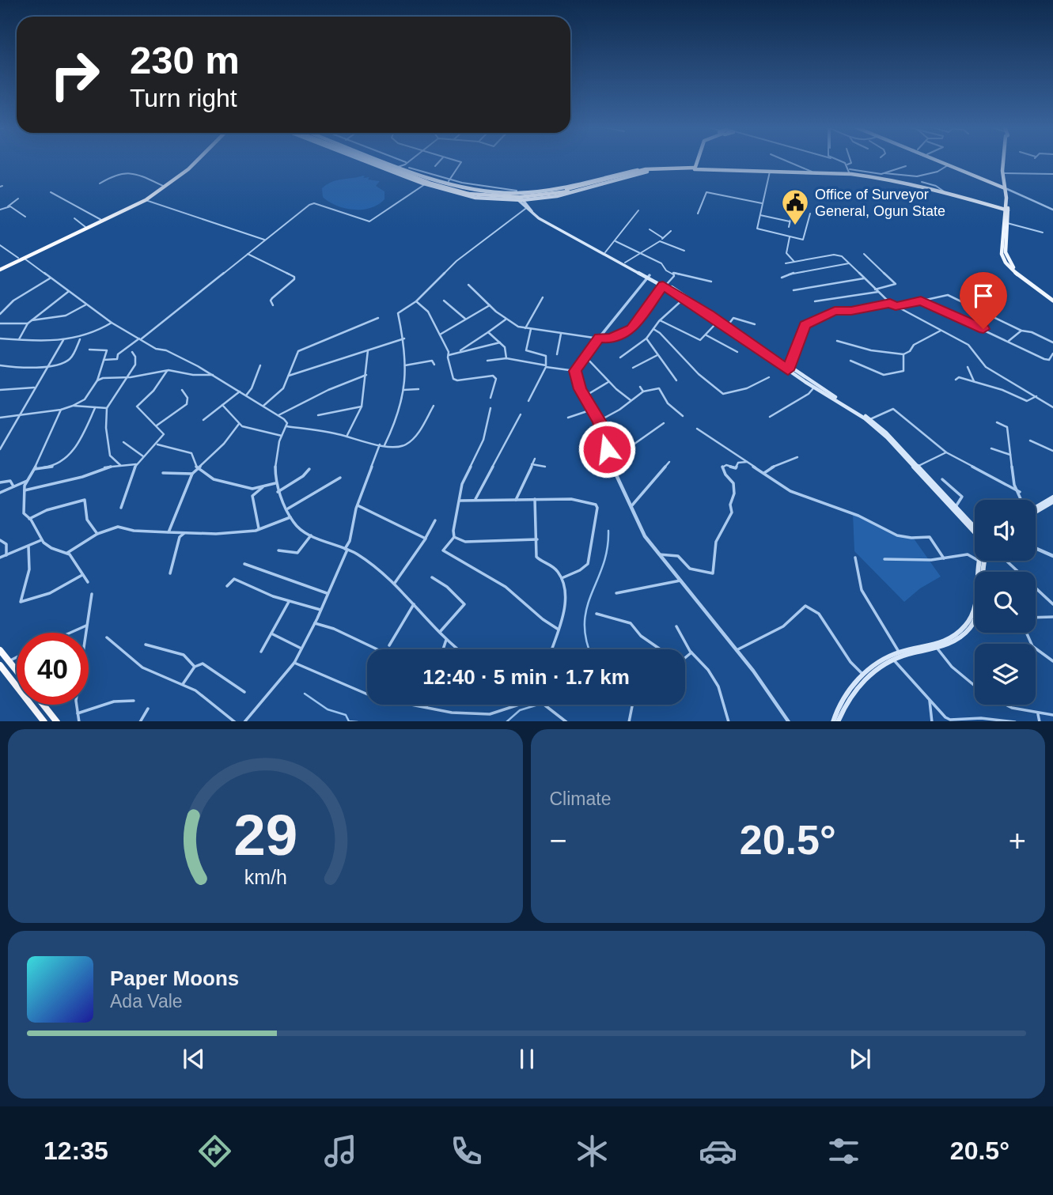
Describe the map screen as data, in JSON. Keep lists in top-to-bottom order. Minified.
{"places":{"public building":["Office of Surveyor General, Ogun State"]},"page":{"turn":["230 m","Turn right"],"limit":"40","trip":"12:40 · 5 min · 1.7 km","tile":"Climate","heat":["−","20.5°","+"],"song":["Paper Moons","Ada Vale"],"tabs":["12:35","20.5°"],"gauge":["29","km/h"]}}
